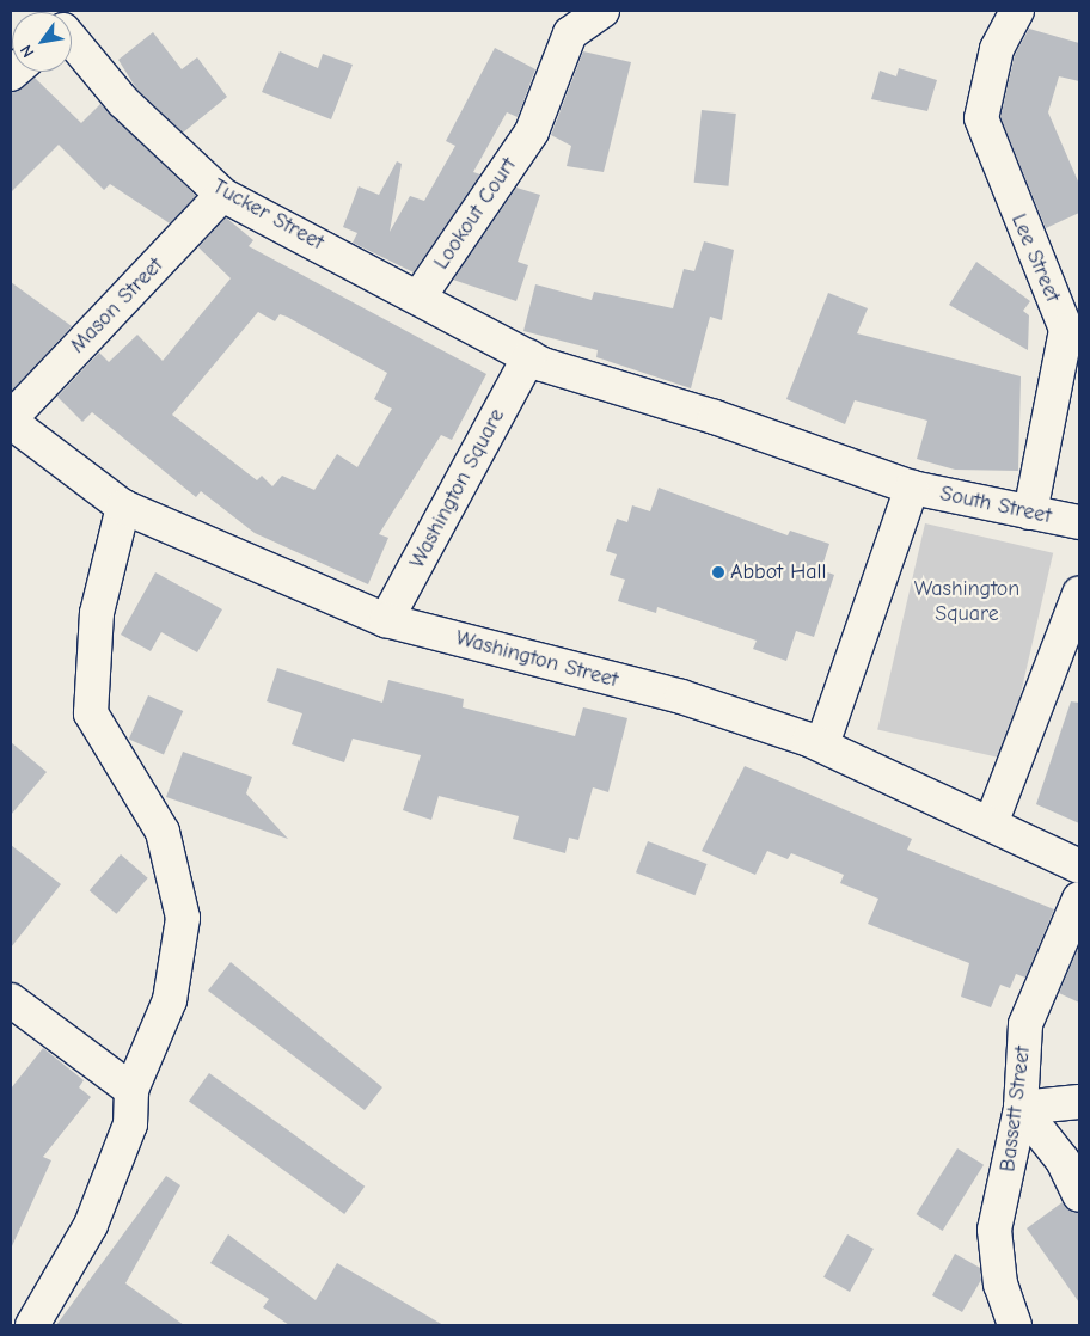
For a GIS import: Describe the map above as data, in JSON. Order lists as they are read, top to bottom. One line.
{"streets":{"street":["Lookout Court","Tucker Street","Lee Street","Mason Street","Washington Square","South Street","Washington Street","Bassett Street"]},"crossings":[["Lookout Court","Tucker Street"],["Tucker Street","Mason Street"],["Lee Street","South Street"],["Mason Street","Washington Street"],["Washington Square","Washington Street"]],"parks":["Washington Square"],"places":["Abbot Hall"],"north":"bottom left"}
